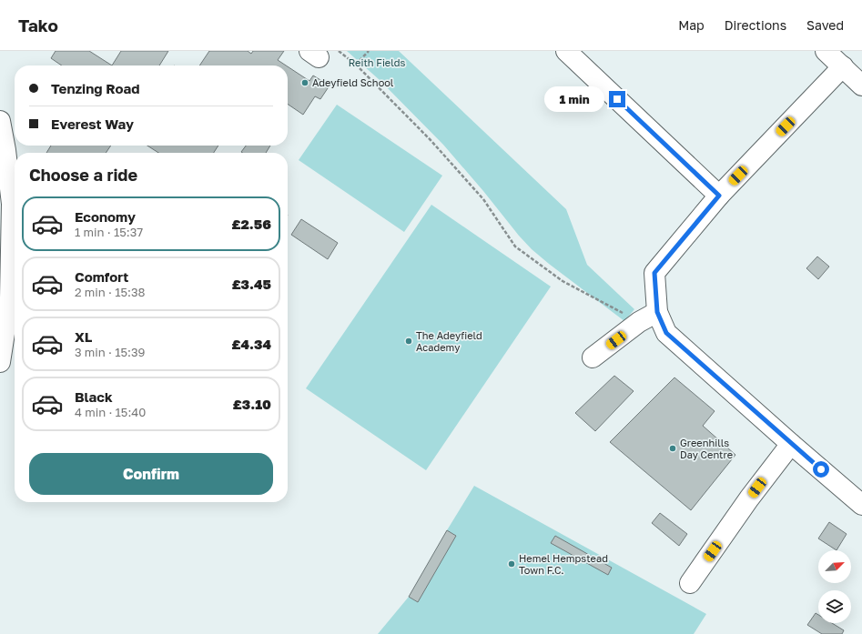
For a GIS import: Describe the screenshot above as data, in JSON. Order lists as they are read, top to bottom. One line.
{"parks":["Reith Fields"],"places":["Adeyfield School","The Adeyfield Academy","Greenhills Day Centre","Hemel Hempstead Town F.C."],"north":"top right","page":{"header":"Tako","nav":["Map","Directions","Saved"],"banner":["Tenzing Road","Everest Way"],"bubble":"1 min","heading":"Choose a ride","list":[{"name":"Economy","note":"1 min · 15:37","value":"£2.56"},{"name":"Comfort","note":"2 min · 15:38","value":"£3.45"},{"name":"XL","note":"3 min · 15:39","value":"£4.34"},{"name":"Black","note":"4 min · 15:40","value":"£3.10"}],"buttons":"Confirm"}}
